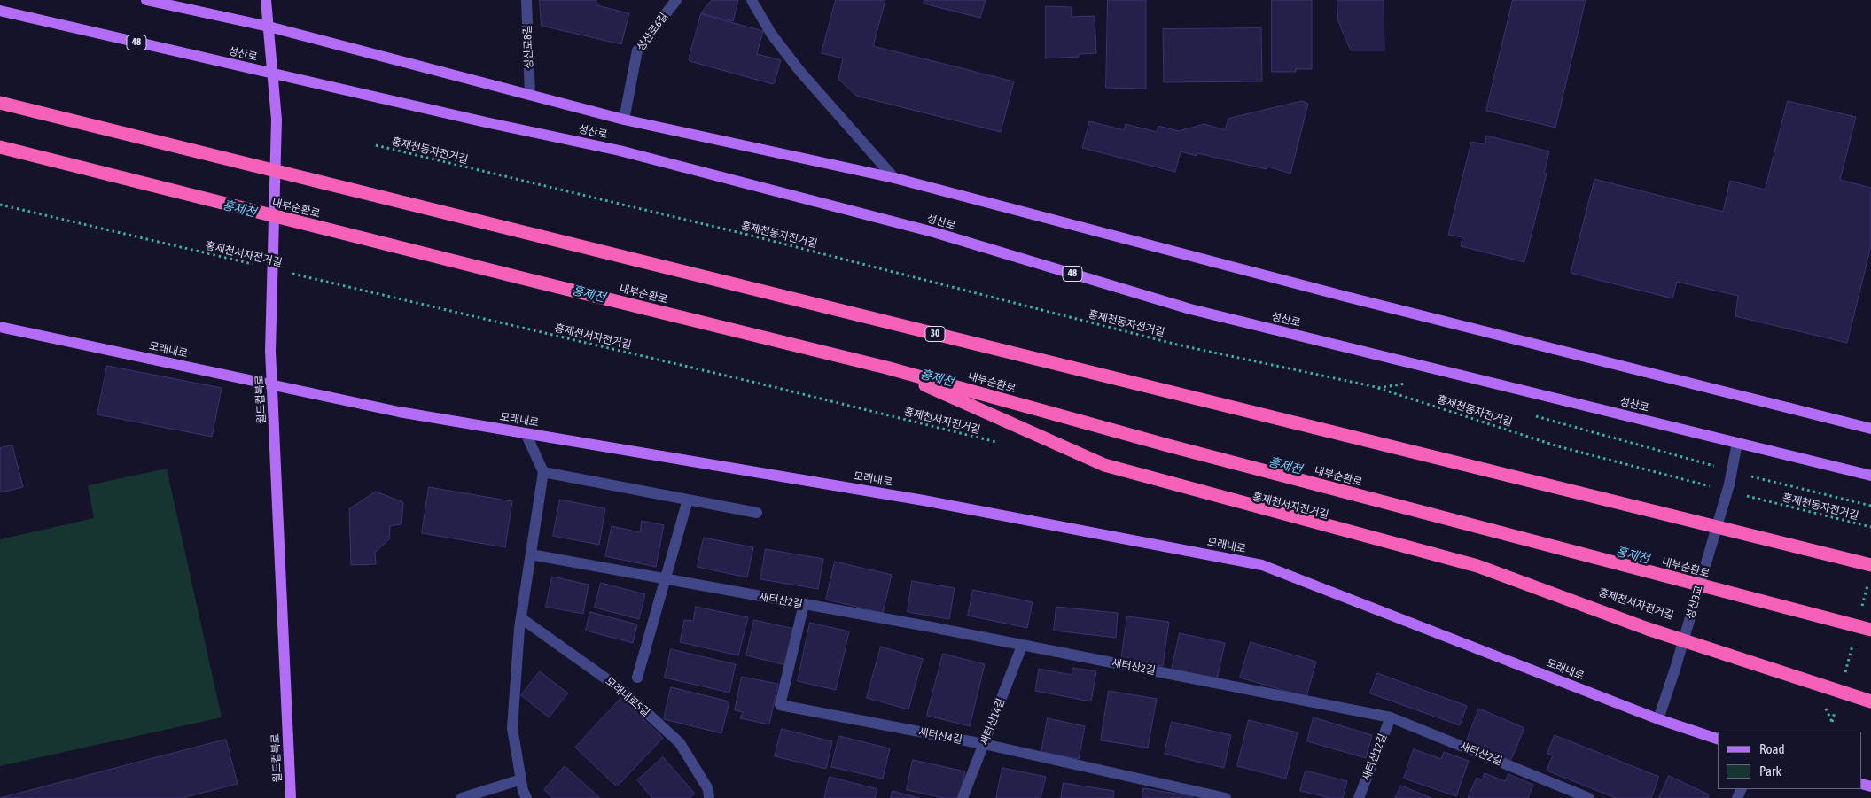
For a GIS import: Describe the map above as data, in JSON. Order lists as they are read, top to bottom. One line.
{"streets":{"highway":["내부순환로","30"],"main road":["48","성산로","모래내로","월드컵북로"],"street":["성산로6길","성산로8길","새터산2길","성산3교","모래내로5길","새터산14길","새터산4길","새터산12길"],"path":["홍제천동자전거길","홍제천서자전거길"]},"crossings":[["성산로","월드컵북로"],["성산로","성산3교"],["모래내로","월드컵북로"],["모래내로","성산3교"],["새터산2길","새터산14길"],["새터산2길","새터산4길"],["새터산2길","새터산12길"],["새터산14길","새터산4길"]],"water":["홍제천"],"legend":["Road","Park"]}
